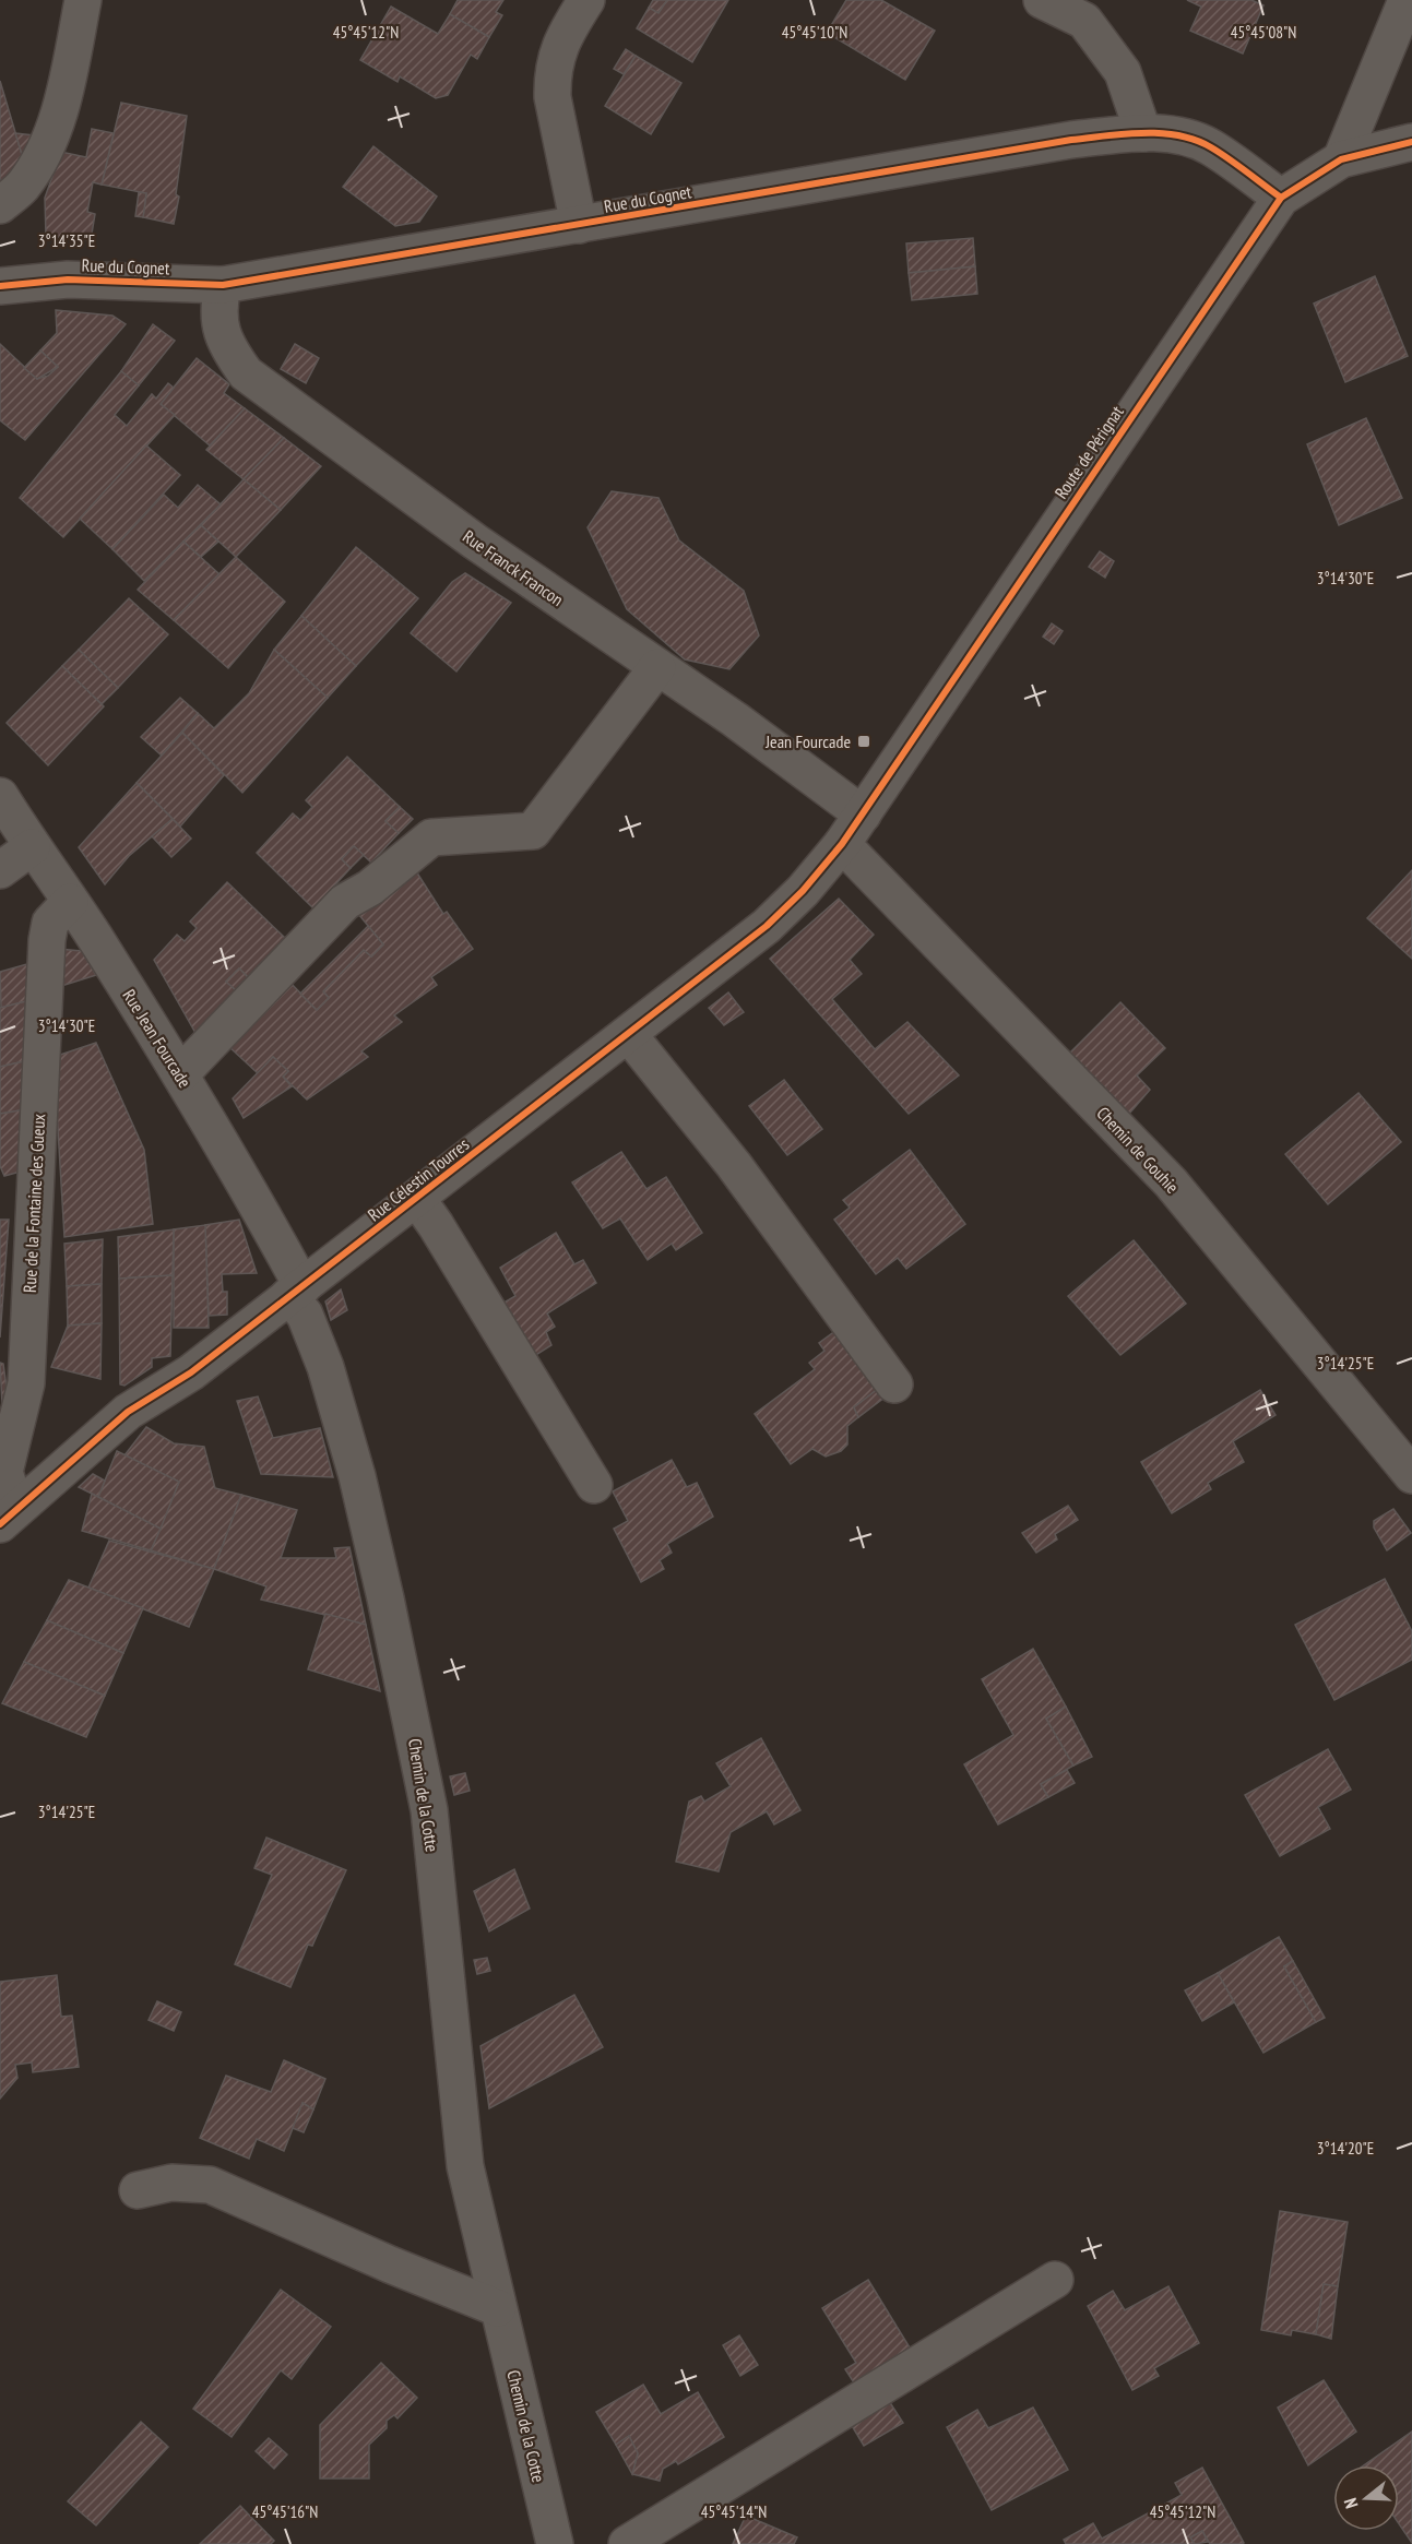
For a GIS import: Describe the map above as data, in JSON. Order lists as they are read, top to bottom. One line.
{"streets":{"street":["Rue du Cognet","Route de Pérignat","Rue Franck Francon","Rue Jean Fourcade","Chemin de Gouhie","Rue Célestin Tourres","Rue de la Fontaine des Gueux","Chemin de la Cotte"]},"crossings":[["Rue du Cognet","Route de Pérignat"],["Rue du Cognet","Rue Franck Francon"],["Route de Pérignat","Rue Franck Francon"],["Route de Pérignat","Chemin de Gouhie"],["Route de Pérignat","Rue Célestin Tourres"],["Rue Jean Fourcade","Rue Célestin Tourres"],["Rue Jean Fourcade","Rue de la Fontaine des Gueux"],["Rue Jean Fourcade","Chemin de la Cotte"],["Chemin de Gouhie","Rue Célestin Tourres"],["Rue Célestin Tourres","Rue de la Fontaine des Gueux"],["Rue Célestin Tourres","Chemin de la Cotte"]],"places":{"transit":["Jean Fourcade"]},"north":"left","coordinates":["45°45'12\"N","45°45'10\"N","45°45'08\"N","3°14'35\"E","3°14'30\"E","3°14'25\"E","3°14'20\"E","45°45'16\"N","45°45'14\"N"]}
